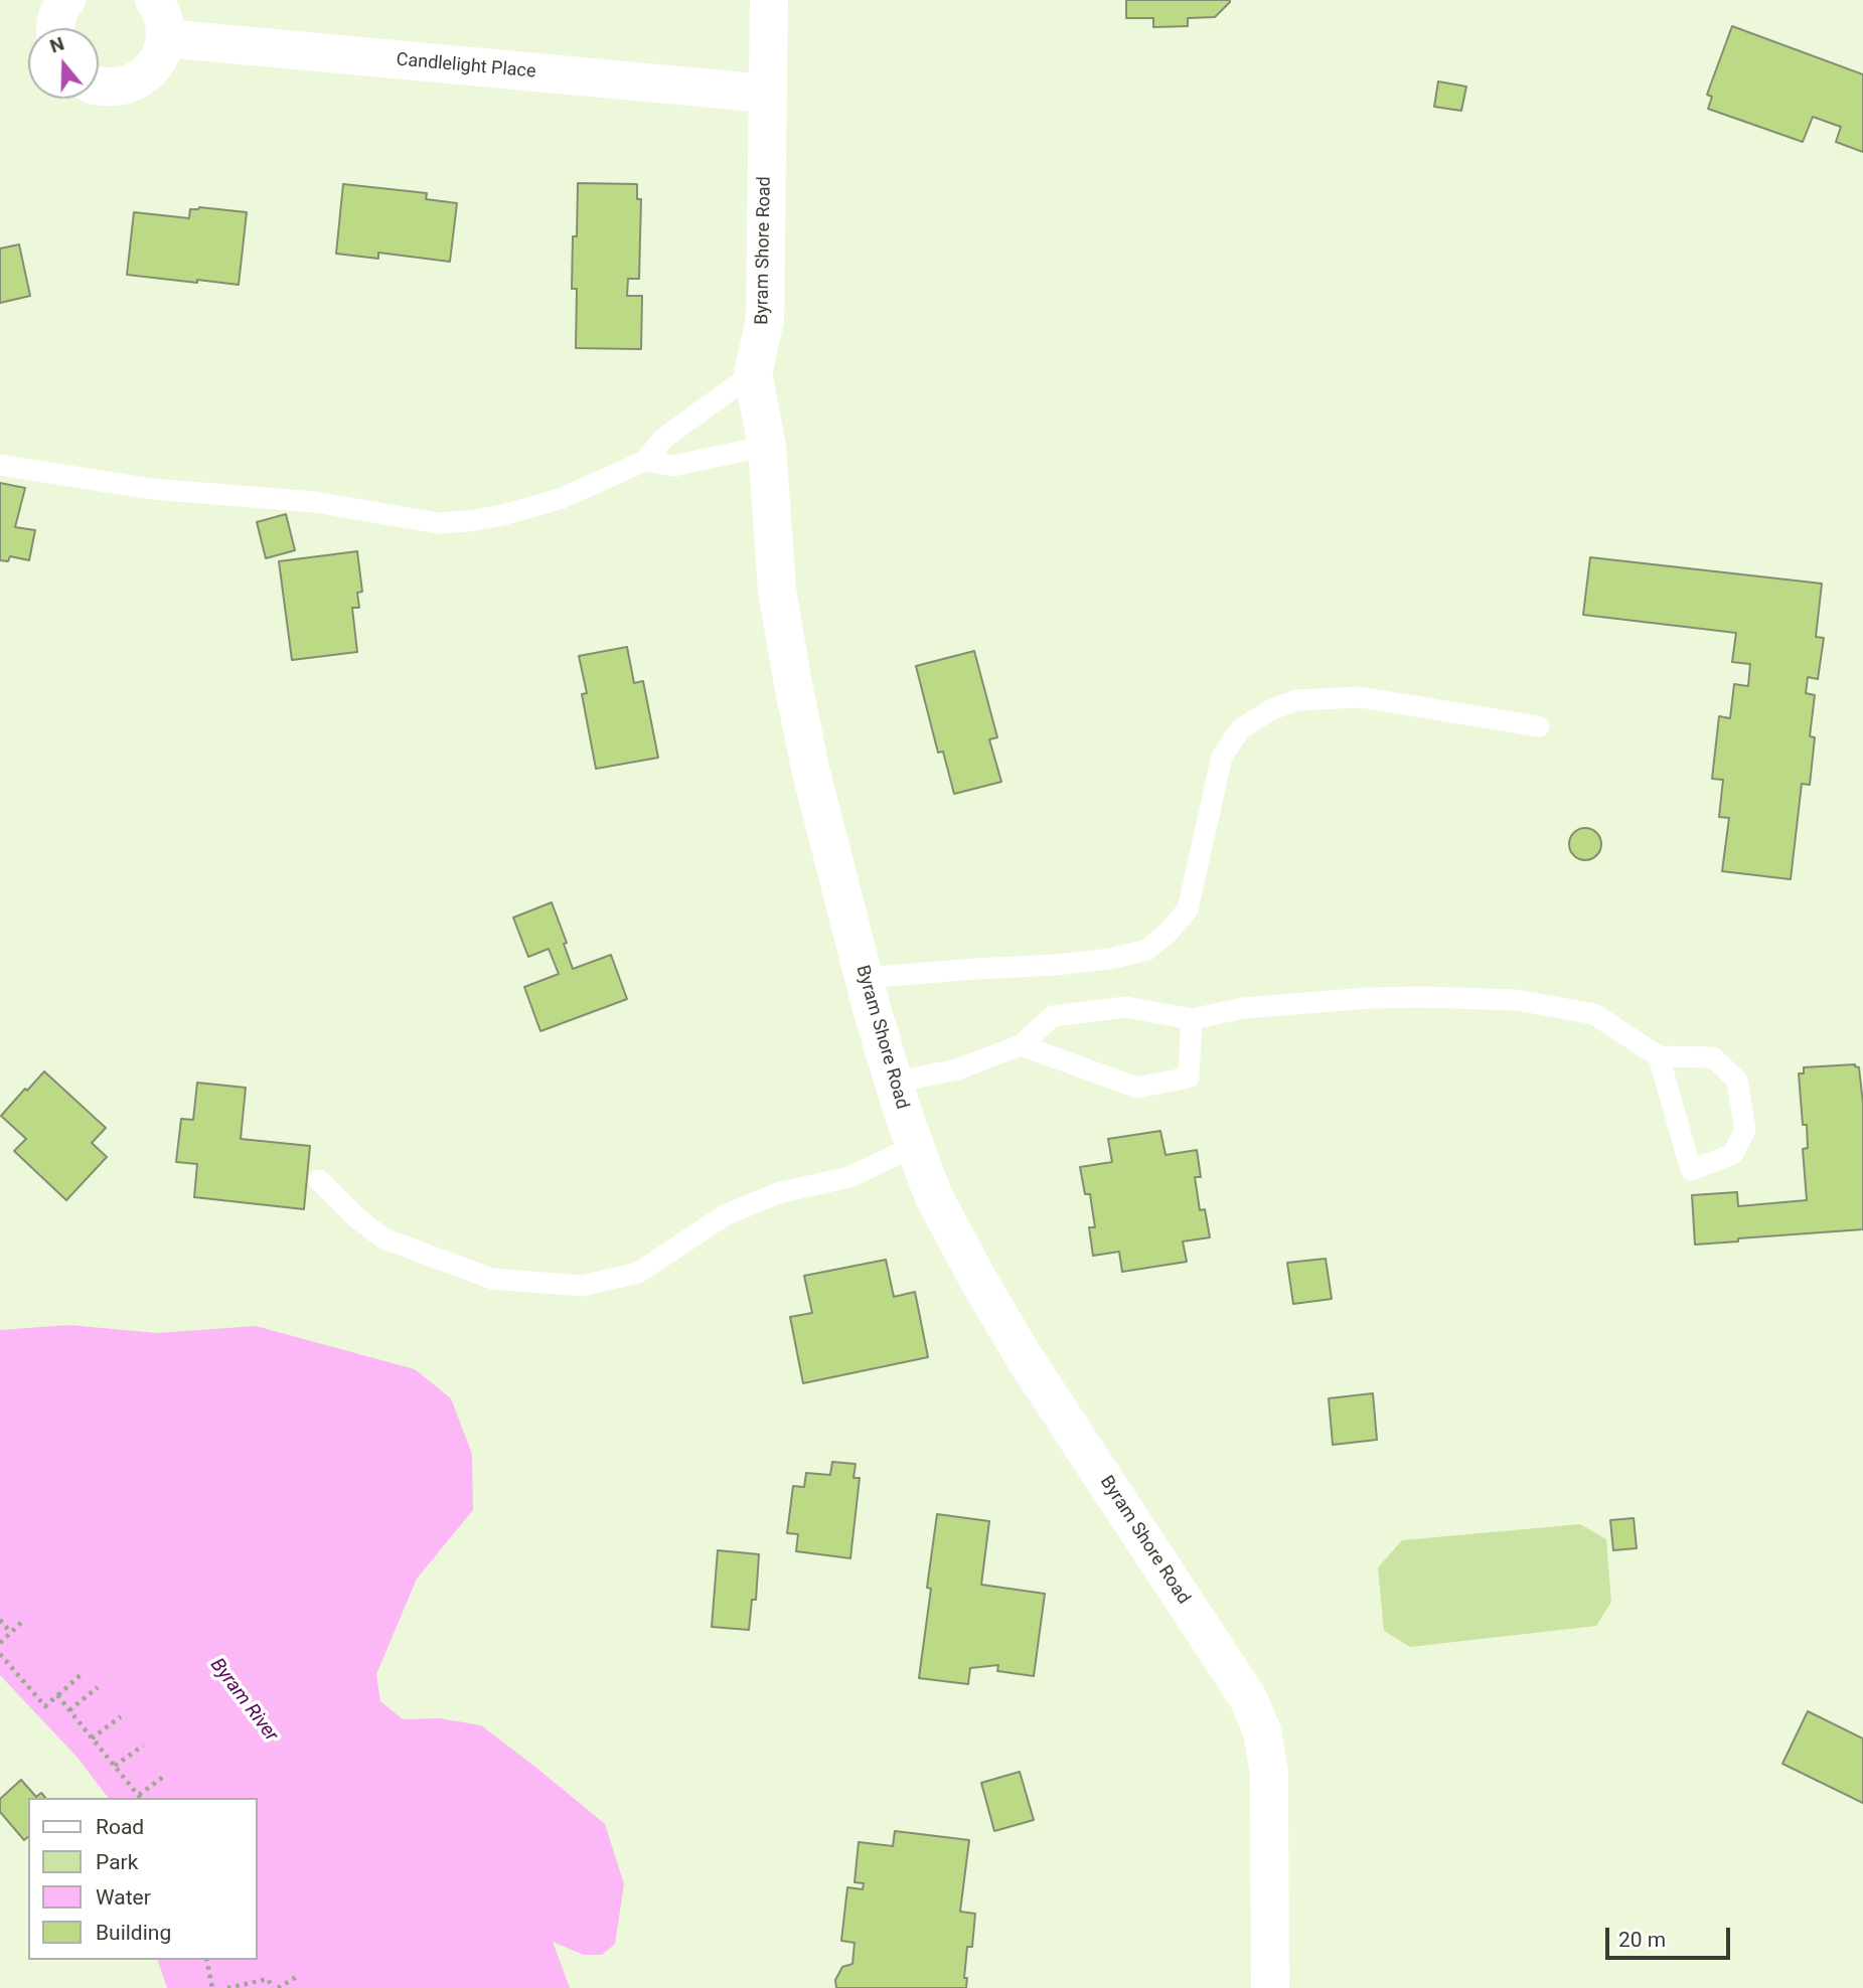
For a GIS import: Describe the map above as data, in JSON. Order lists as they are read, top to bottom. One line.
{"streets":{"street":["Candlelight Place","Byram Shore Road"]},"crossings":[["Candlelight Place","Byram Shore Road"]],"water":["Byram River"],"legend":["Road","Park","Water","Building"],"scale_bar":"20 m","north":"top"}
